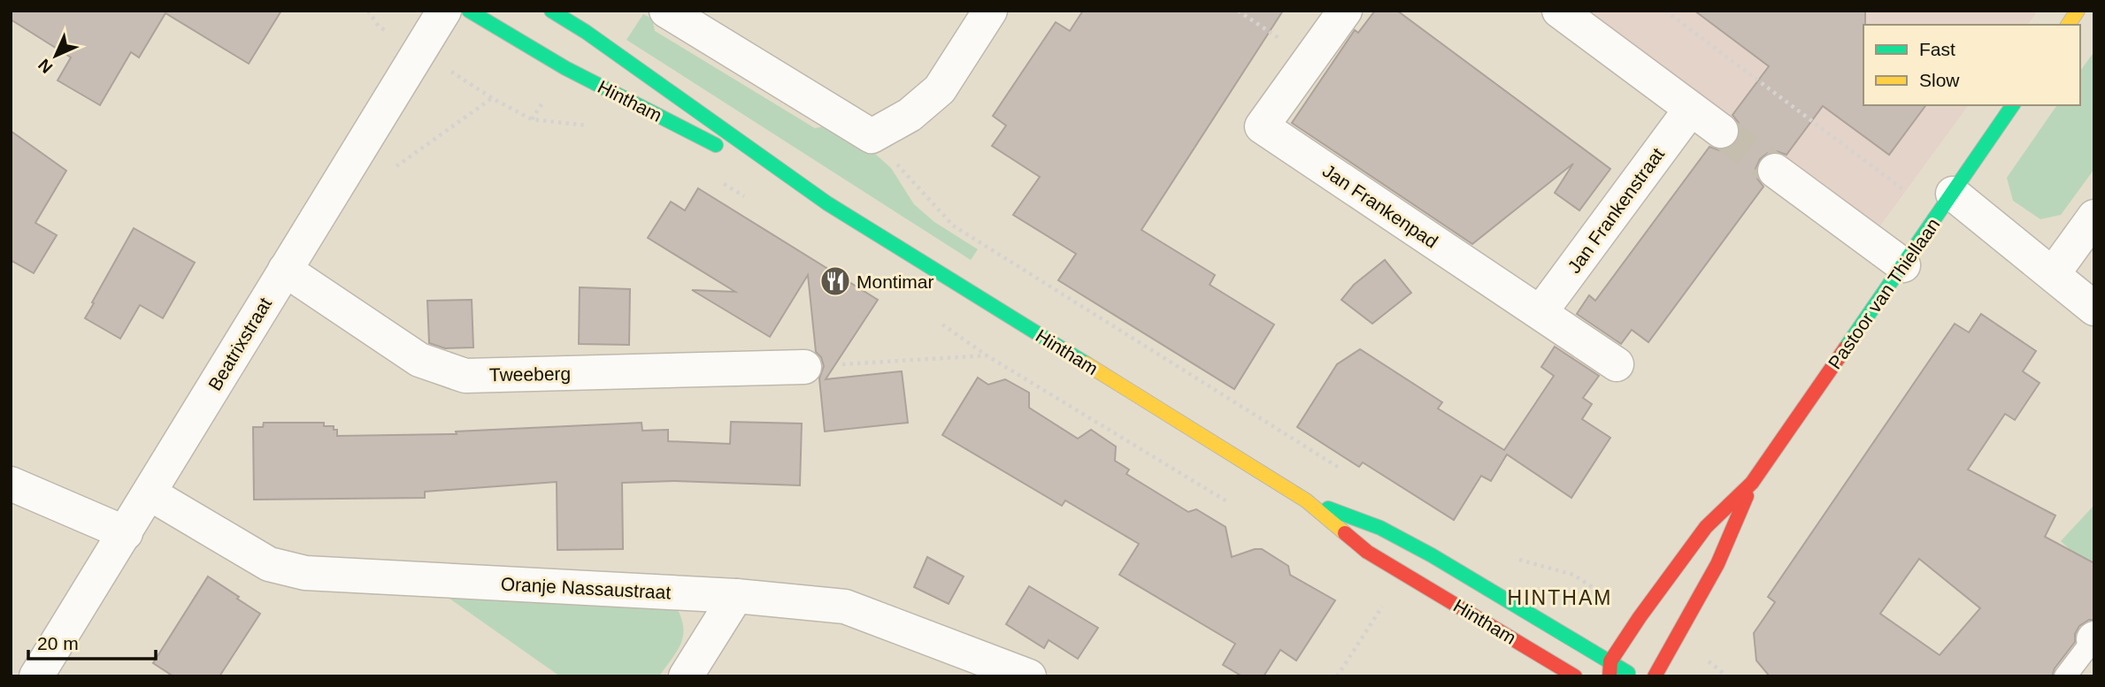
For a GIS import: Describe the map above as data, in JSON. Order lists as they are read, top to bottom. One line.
{"streets":{"street":["Hintham","Jan Frankenpad","Jan Frankenstraat","Pastoor van Thiellaan","Beatrixstraat","Tweeberg","Oranje Nassaustraat"]},"crossings":[["Hintham","Pastoor van Thiellaan"],["Jan Frankenpad","Jan Frankenstraat"],["Beatrixstraat","Tweeberg"],["Beatrixstraat","Oranje Nassaustraat"]],"districts":["HINTHAM"],"places":{"restaurant":["Montimar"]},"legend":["Fast","Slow"],"scale_bar":"20 m","north":"bottom left"}
